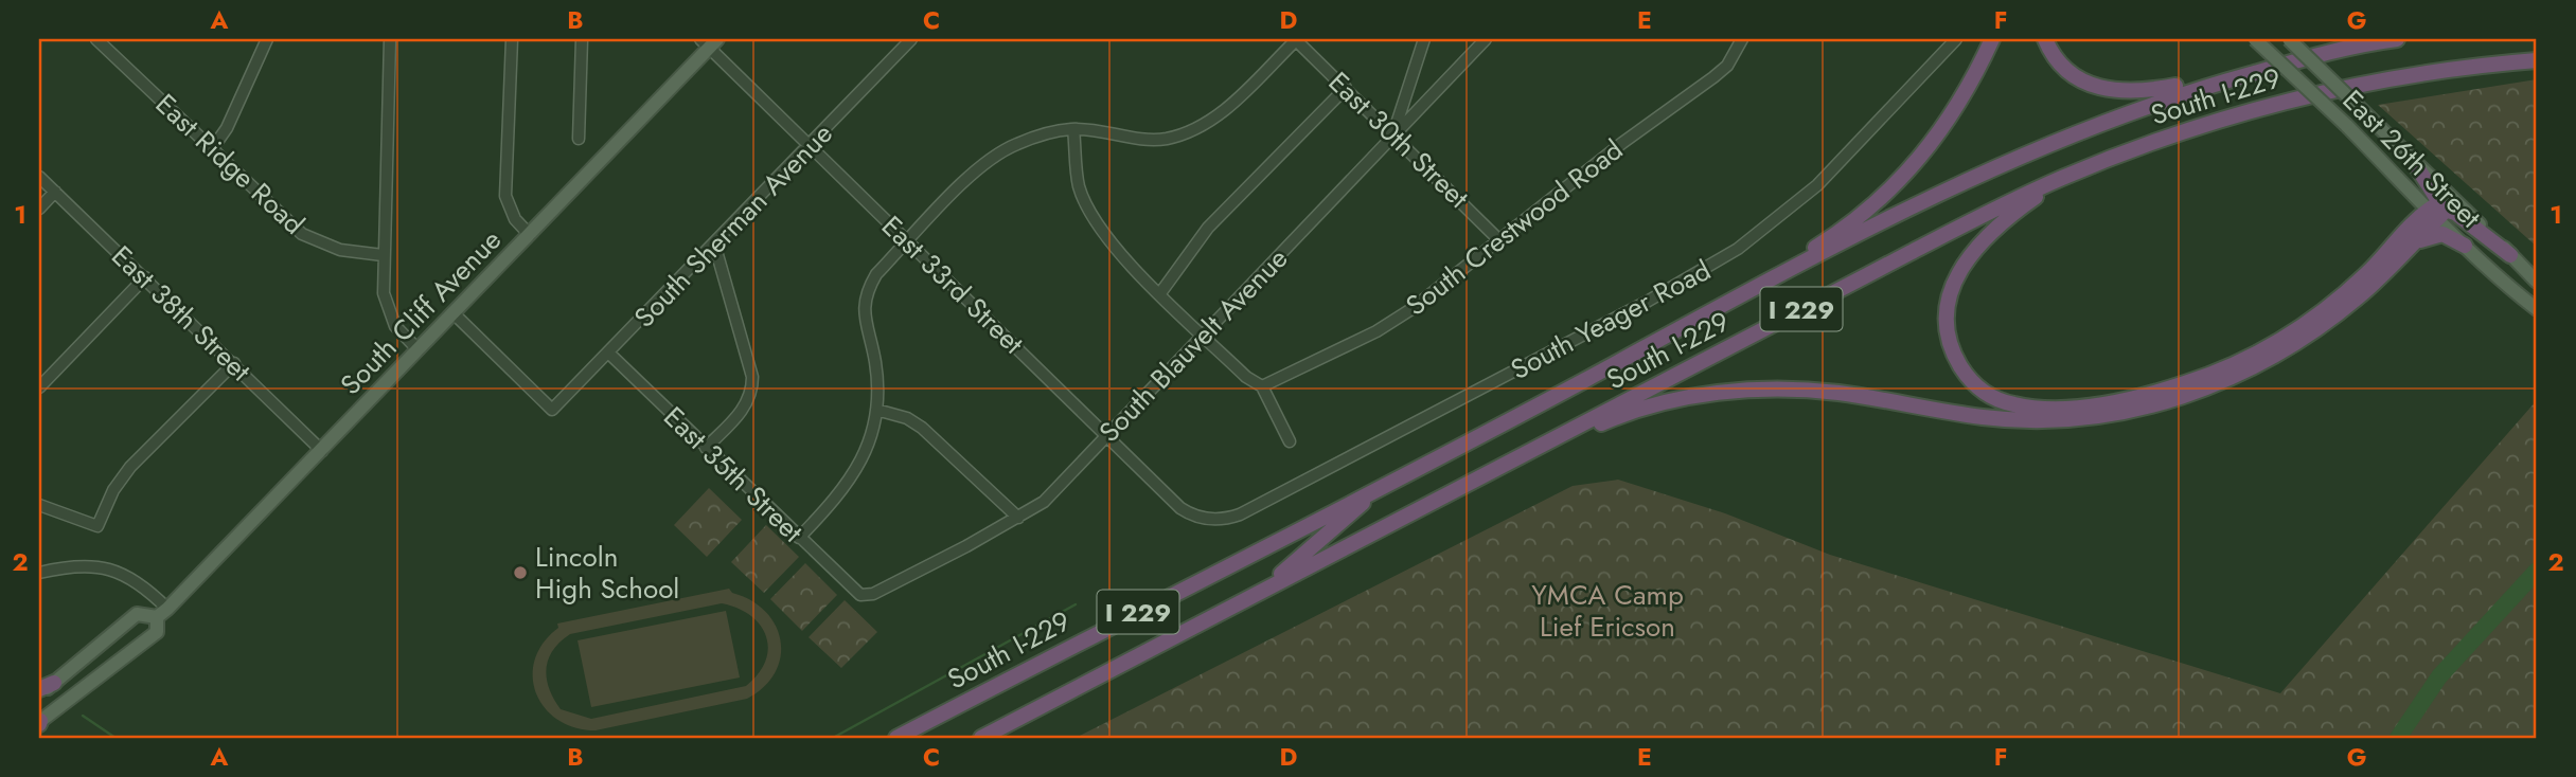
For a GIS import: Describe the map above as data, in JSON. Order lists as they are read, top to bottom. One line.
{"streets":{"highway":["South I-229","I 229"],"main road":["East 26th Street","South Cliff Avenue"],"street":["East 30th Street","East Ridge Road","South Sherman Avenue","South Crestwood Road","East 33rd Street","East 38th Street","South Yeager Road","South Blauvelt Avenue","East 35th Street"]},"crossings":[["East 30th Street","South Crestwood Road"],["East 30th Street","South Blauvelt Avenue"],["South Sherman Avenue","East 33rd Street"],["South Sherman Avenue","South Cliff Avenue"],["South Sherman Avenue","East 35th Street"],["East 33rd Street","South Cliff Avenue"],["East 33rd Street","South Yeager Road"],["East 33rd Street","South Blauvelt Avenue"],["South Cliff Avenue","East 38th Street"],["South Blauvelt Avenue","East 35th Street"]],"parks":["YMCA Camp Lief Ericson"],"places":["Lincoln High School"],"grid":{"columns":["A","B","C","D","E","F","G"],"rows":["1","2"]}}
